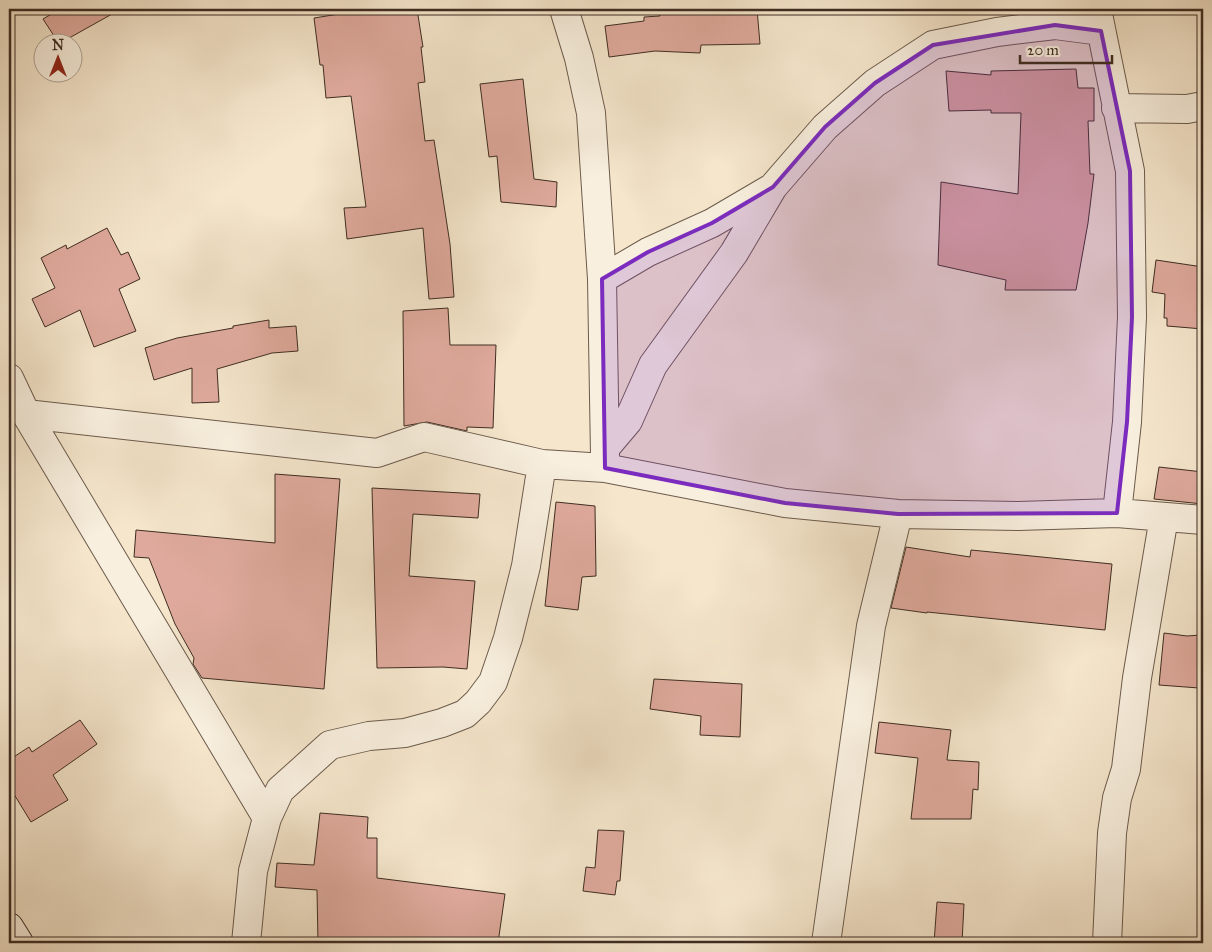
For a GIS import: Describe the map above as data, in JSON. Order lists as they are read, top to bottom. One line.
{"scale_bar":"20 m","north":"top"}
